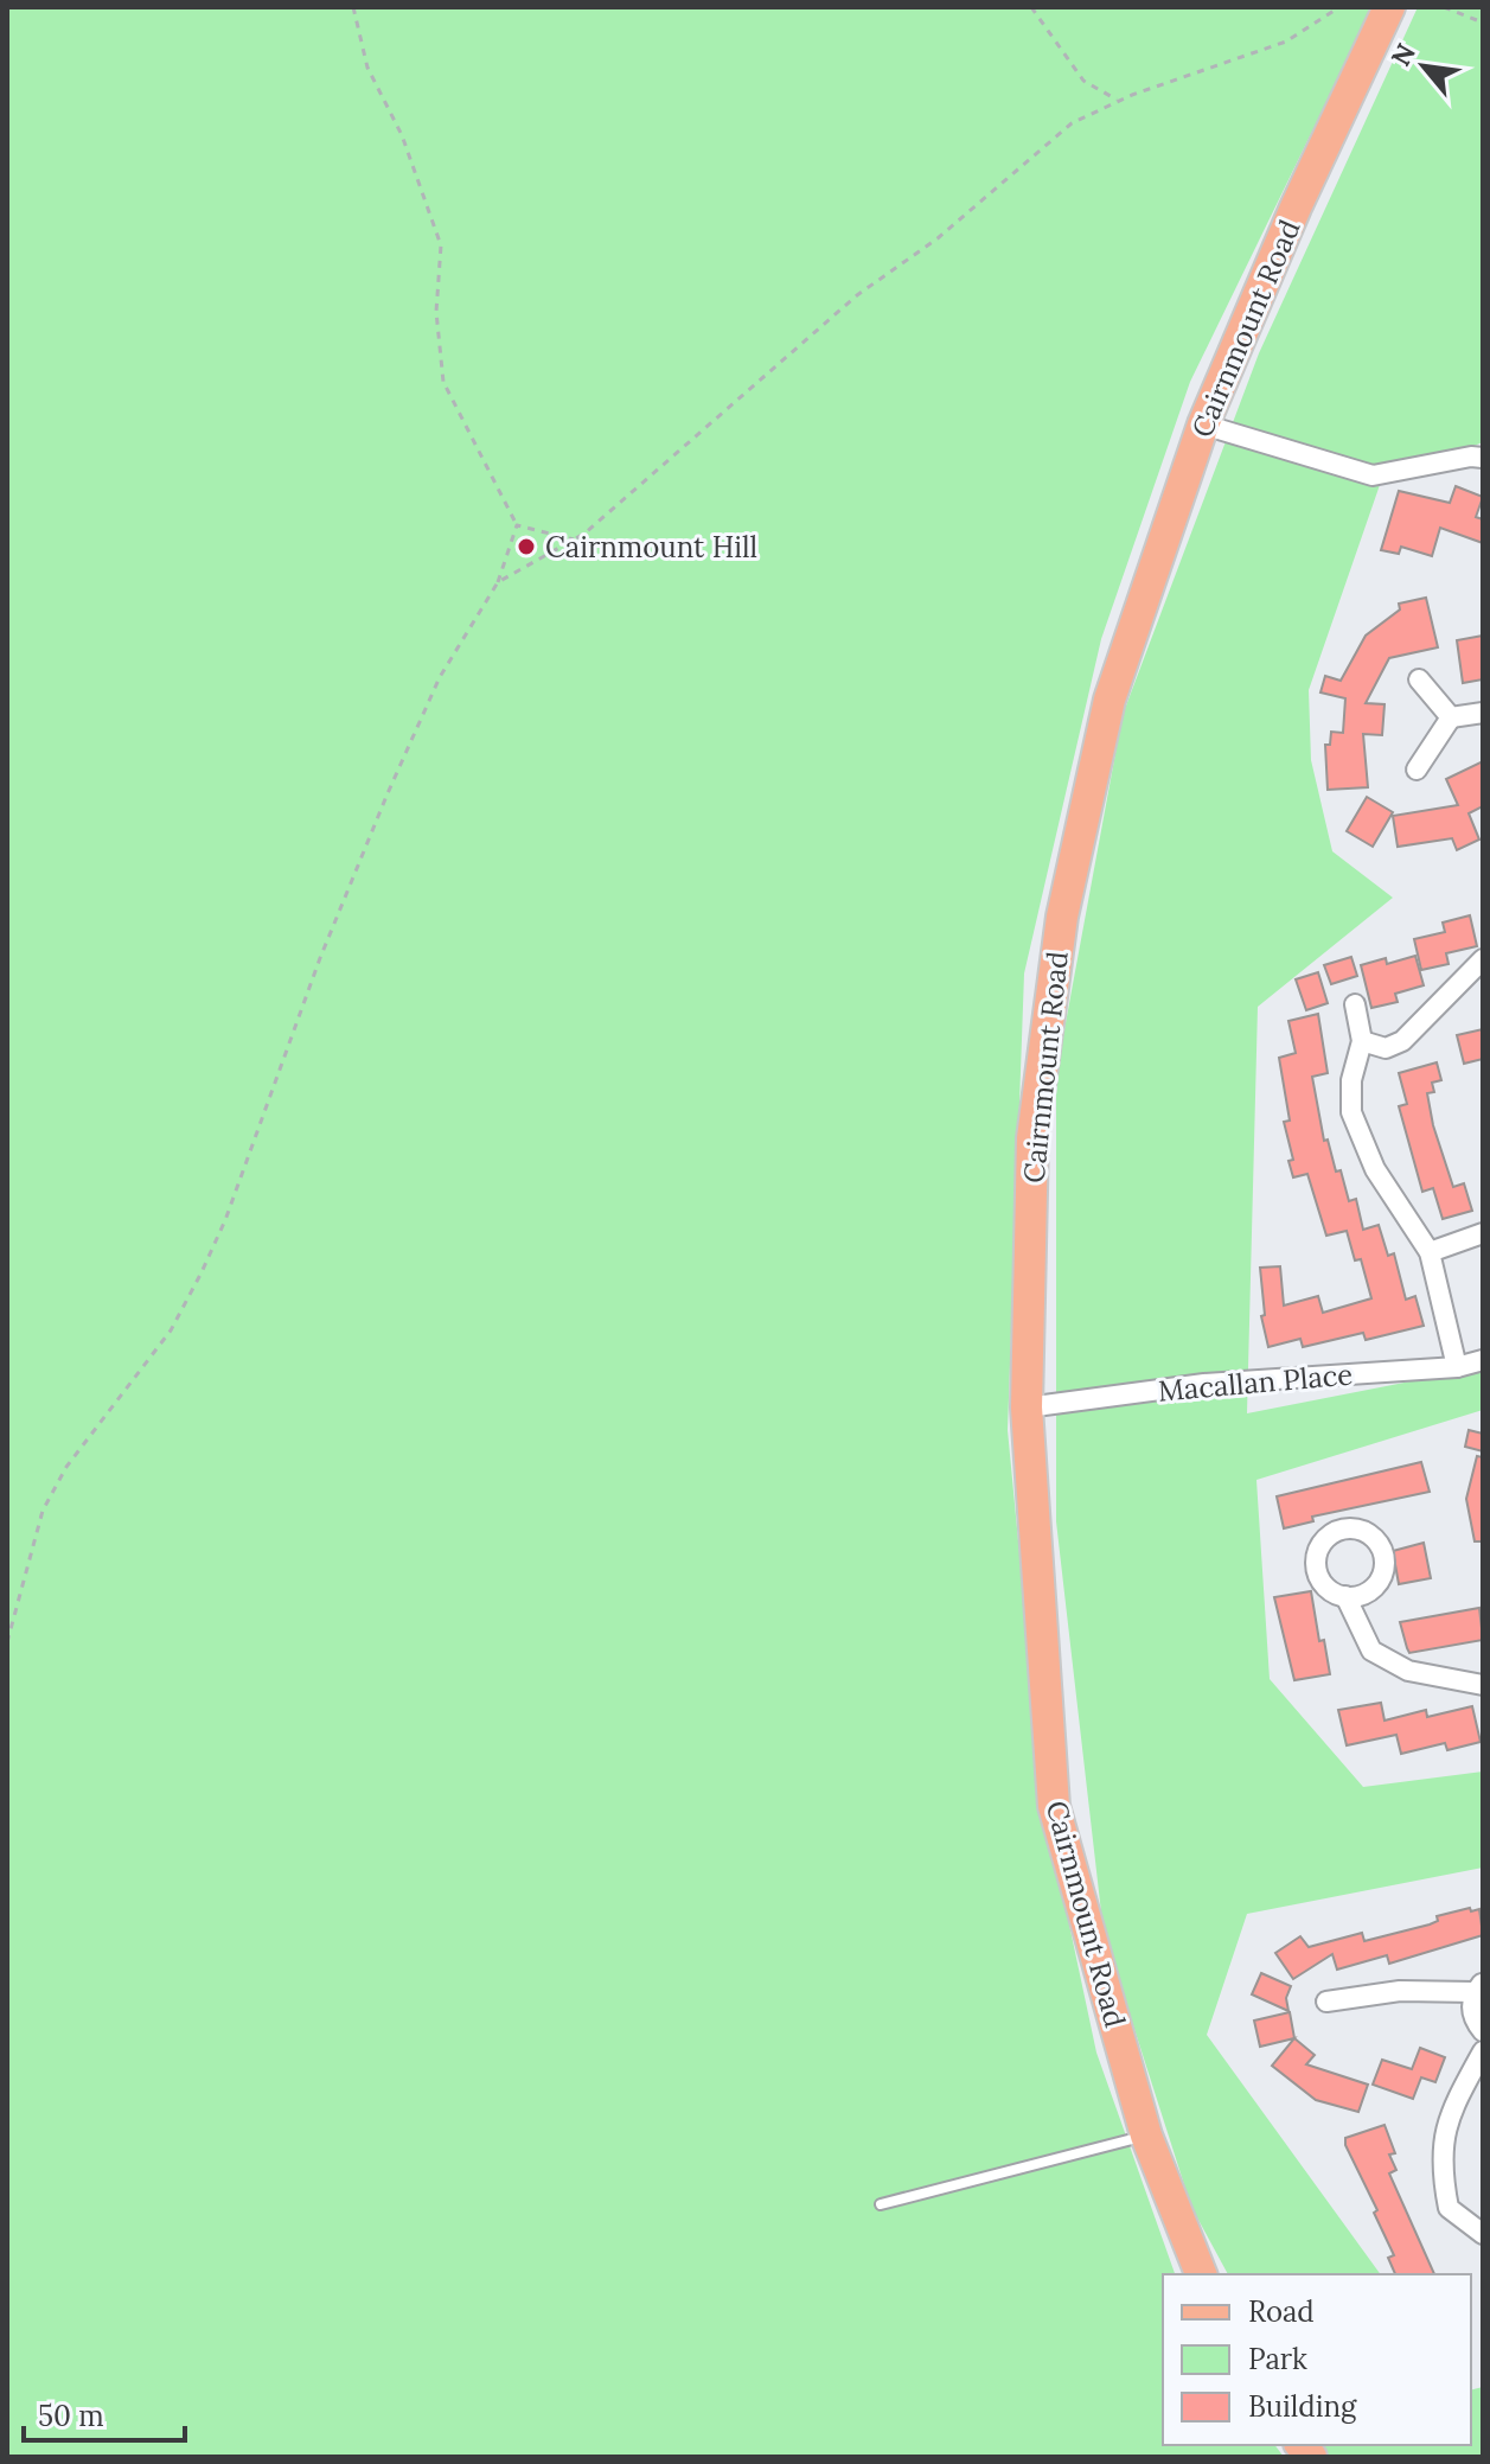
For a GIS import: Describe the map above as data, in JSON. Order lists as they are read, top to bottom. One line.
{"streets":{"main road":["Cairnmount Road"],"street":["Macallan Place"]},"crossings":[["Cairnmount Road","Macallan Place"]],"places":["Cairnmount Hill"],"legend":["Road","Park","Building"],"scale_bar":"50 m","north":"top left"}
